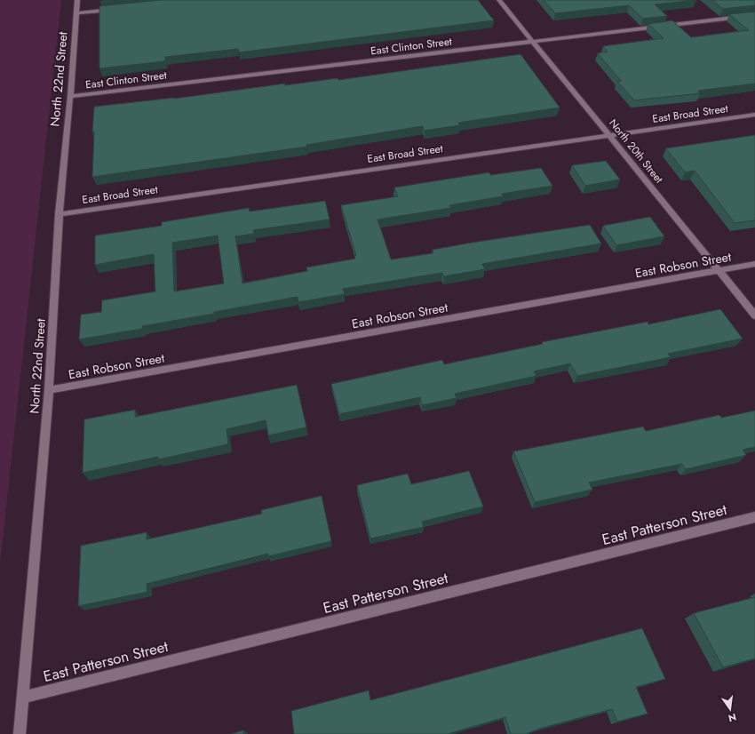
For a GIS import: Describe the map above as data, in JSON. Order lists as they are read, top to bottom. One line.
{"streets":{"street":["East Clinton Street","North 22nd Street","East Broad Street","North 20th Street","East Robson Street","East Patterson Street"]},"crossings":[["East Clinton Street","North 22nd Street"],["East Clinton Street","North 20th Street"],["North 22nd Street","East Broad Street"],["North 22nd Street","East Robson Street"],["North 22nd Street","East Patterson Street"],["East Broad Street","North 20th Street"],["North 20th Street","East Robson Street"]],"north":"bottom"}
